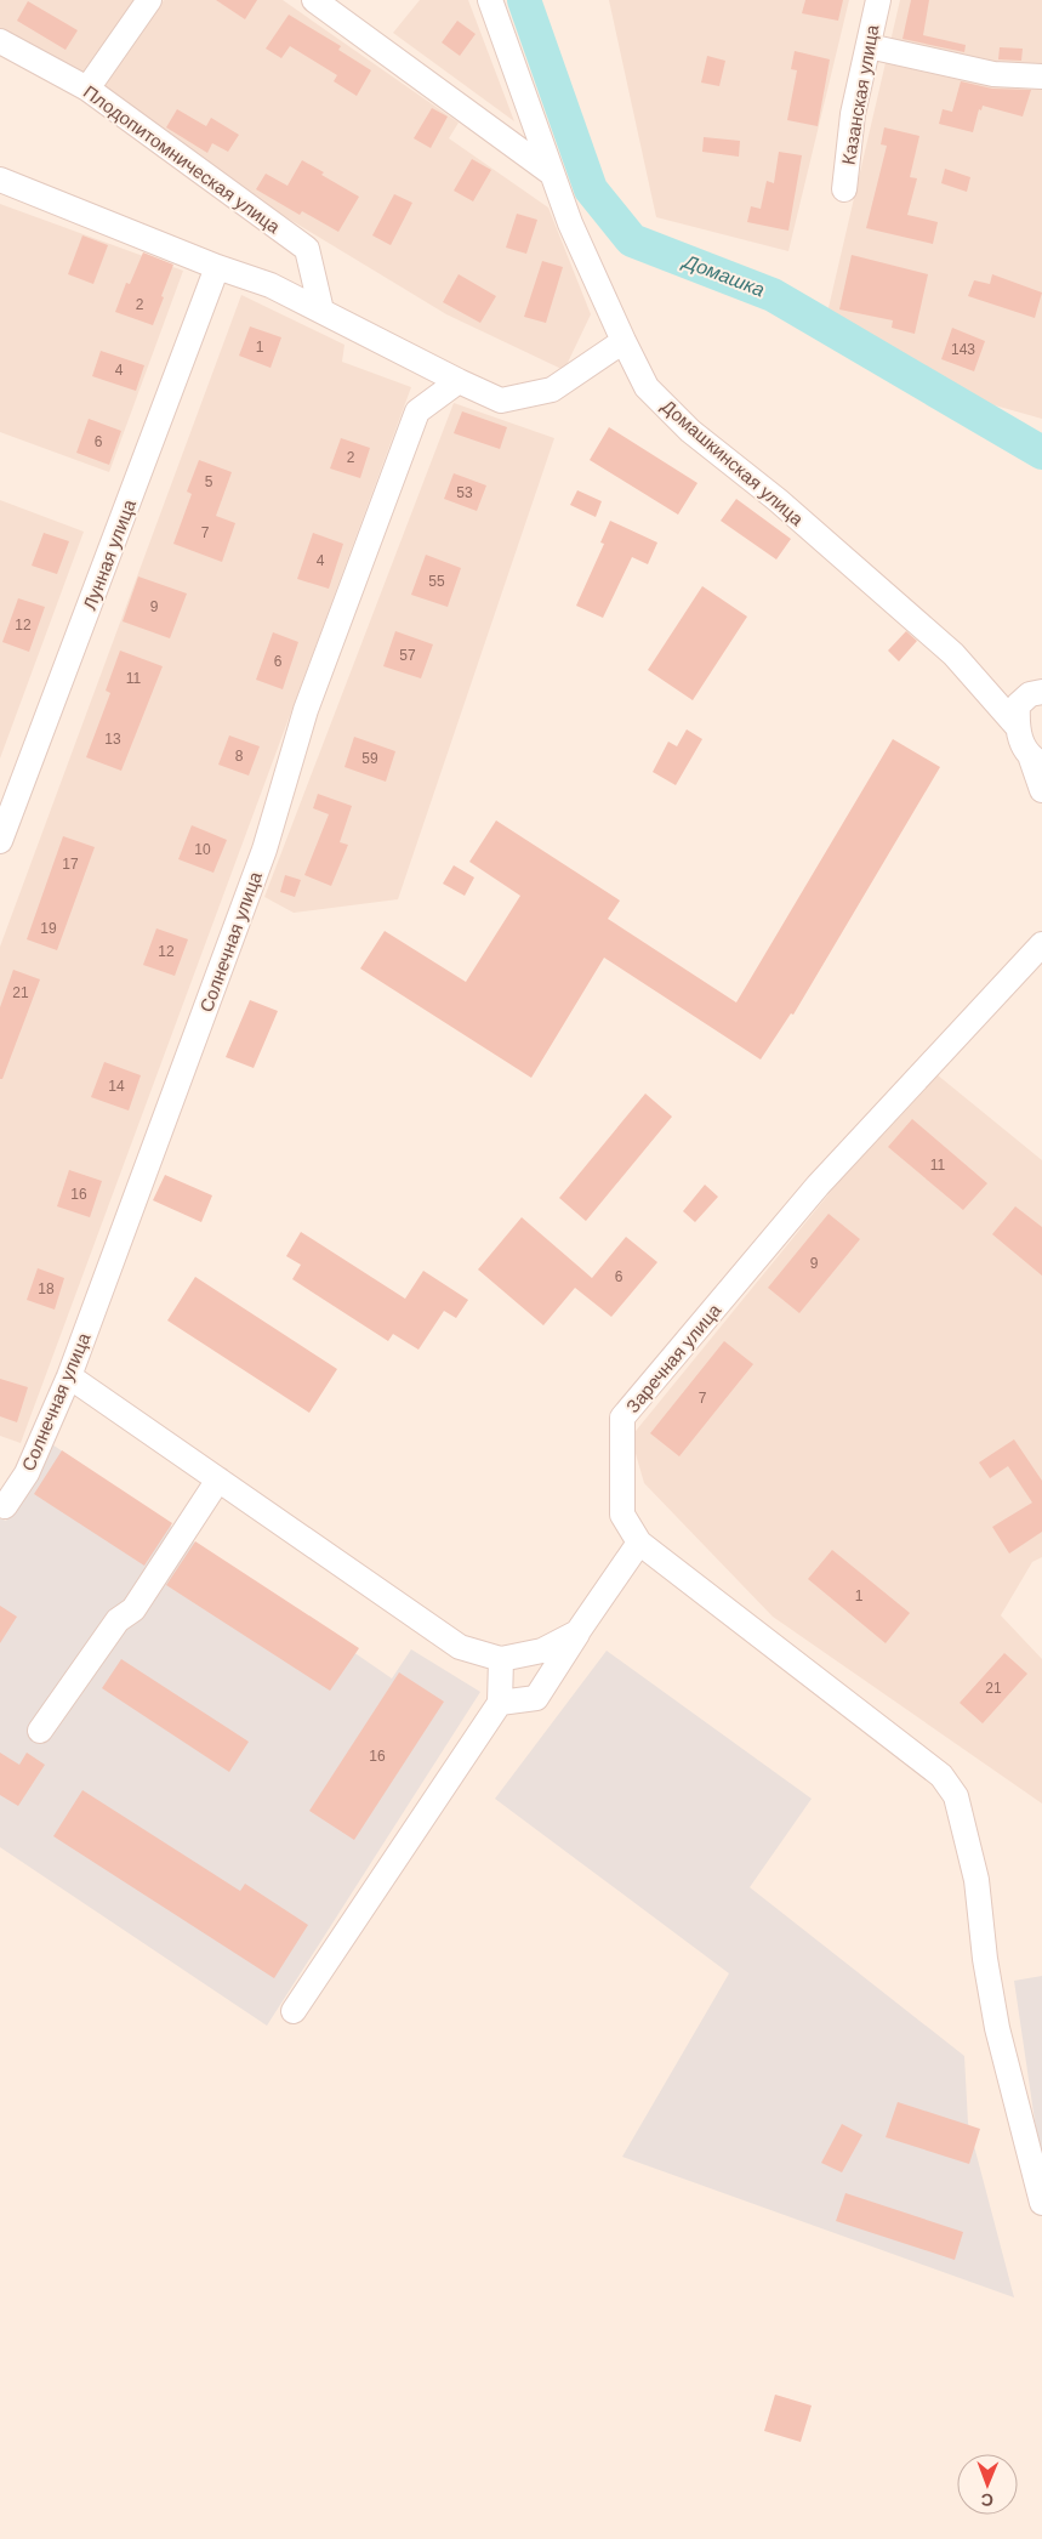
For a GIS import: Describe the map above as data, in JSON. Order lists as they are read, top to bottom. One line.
{"streets":{"street":["Казанская улица","Плодопитомническая улица","Домашкинская улица","Лунная улица","Солнечная улица","Заречная улица"]},"water":["Домашка"],"house_numbers":["2","1","143","4","6","2","5","53","7","4","55","9","12","57","6","11","13","8","59","10","17","19","12","21","14","11","16","9","6","18","7","1","21","16"],"north":"bottom"}
